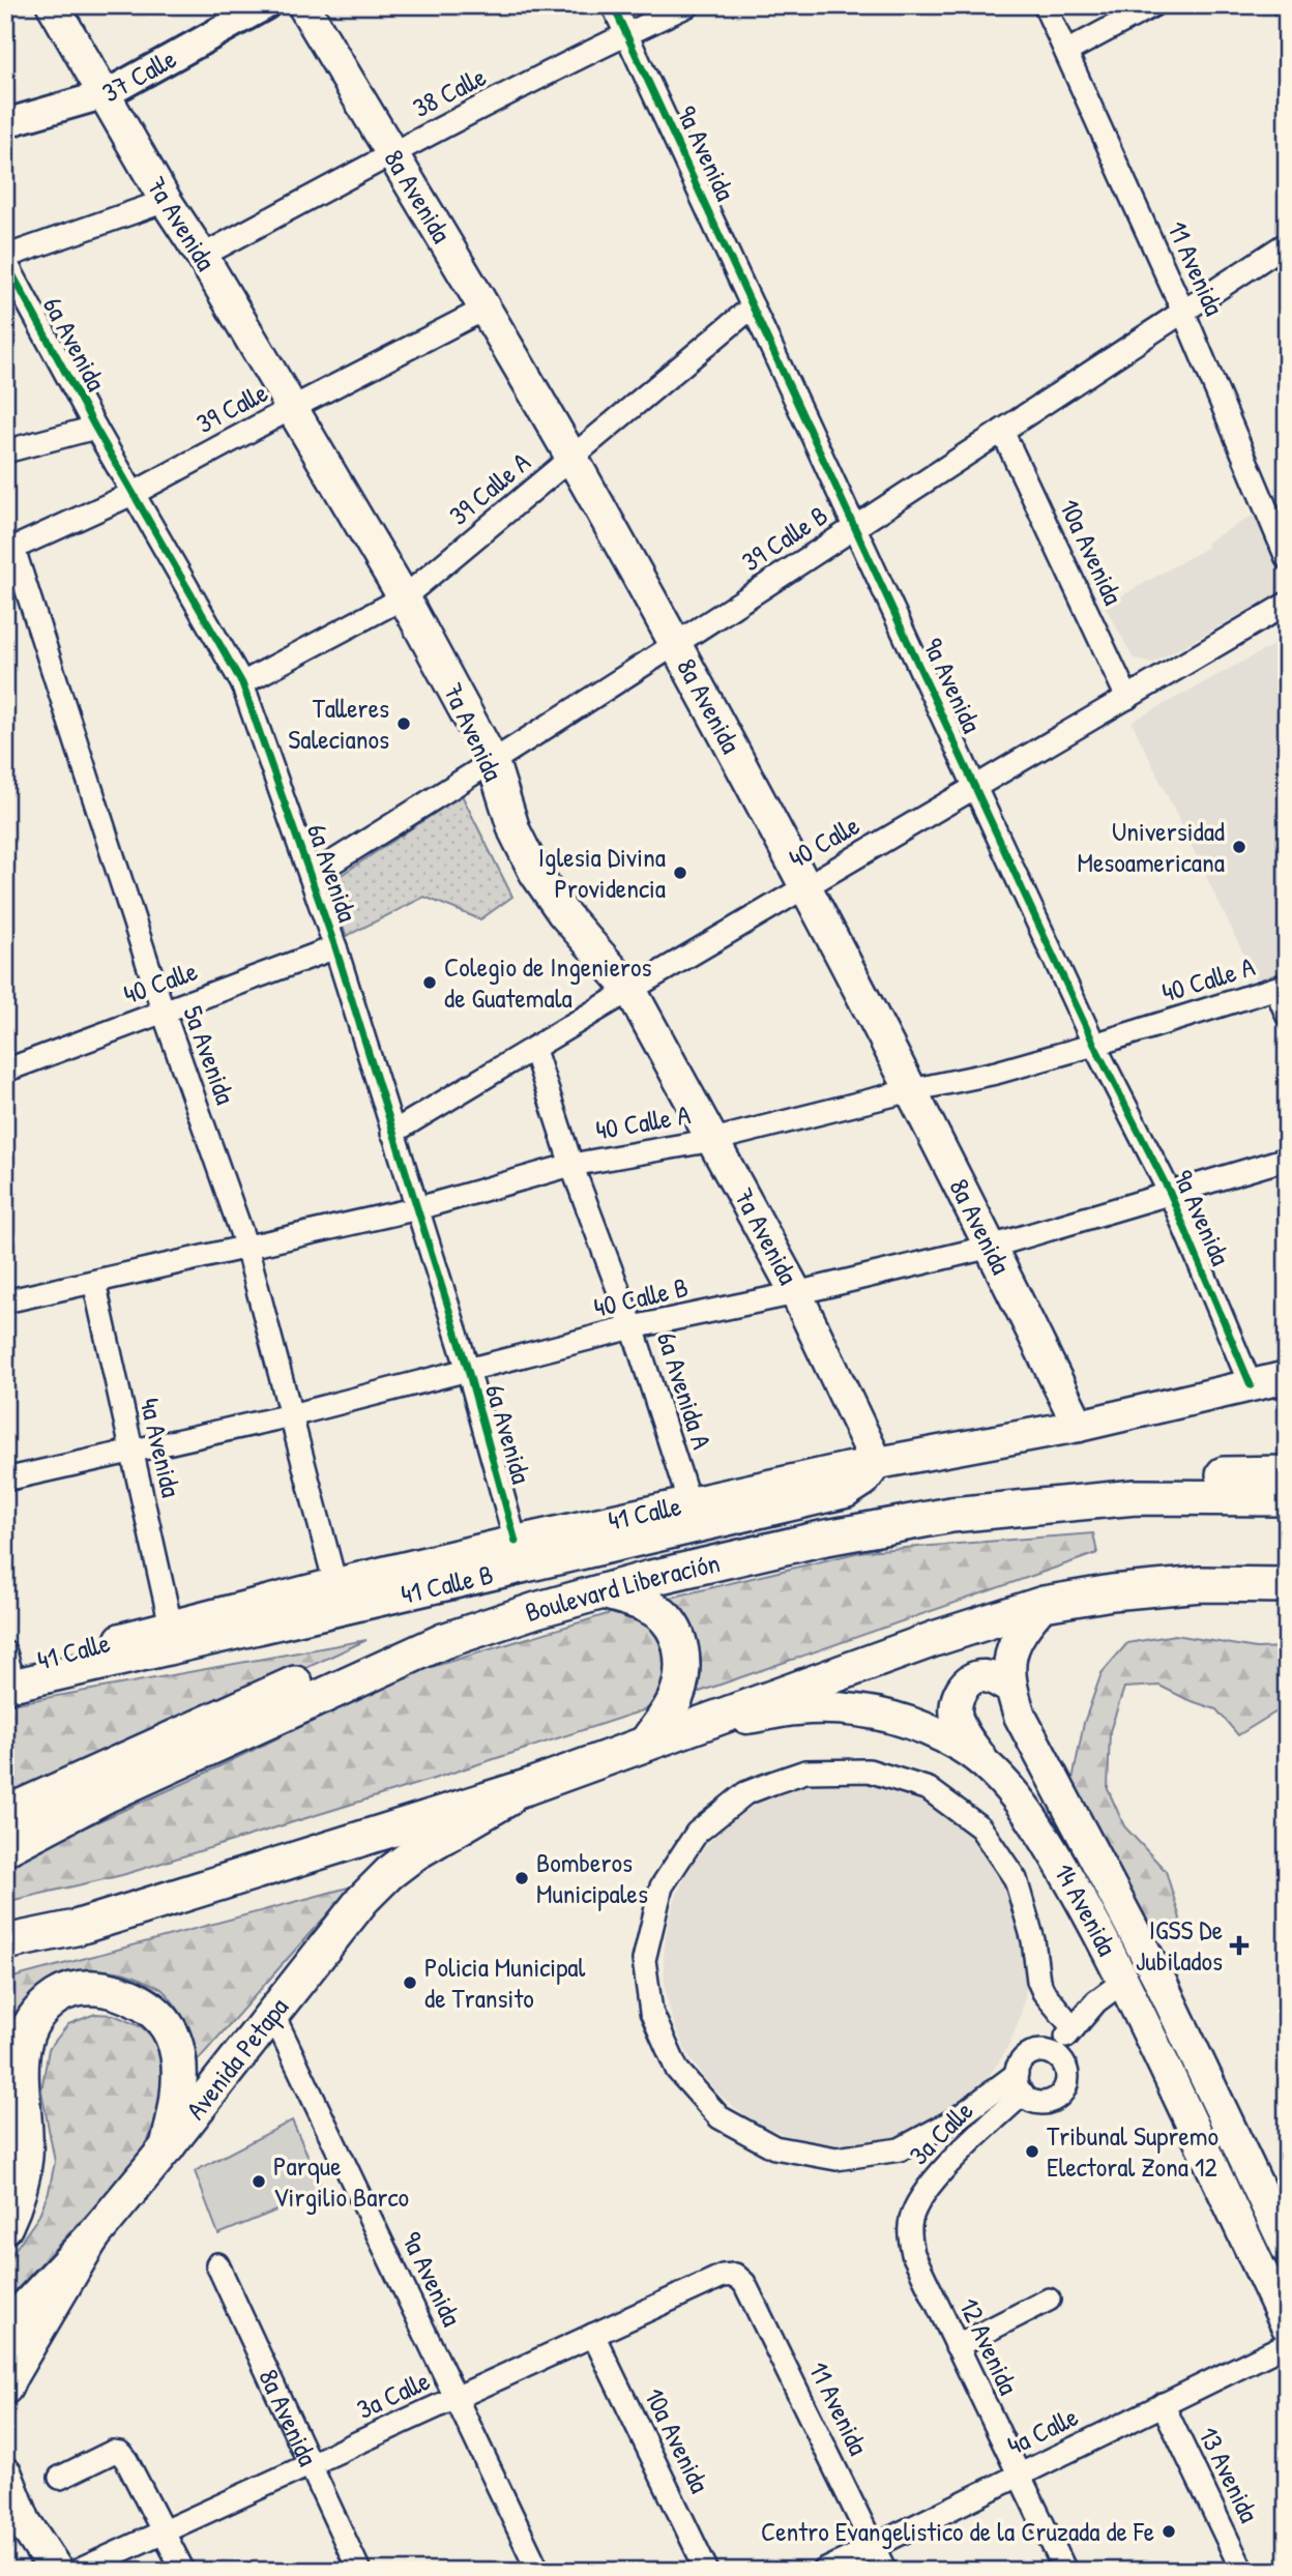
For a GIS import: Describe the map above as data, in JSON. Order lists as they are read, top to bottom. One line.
{"streets":{"highway":["Boulevard Liberación"],"main road":["8a Avenida","7a Avenida","41 Calle","41 Calle B","14 Avenida","Avenida Petapa"],"street":["37 Calle","38 Calle","9a Avenida","11 Avenida","6a Avenida","39 Calle","39 Calle A","39 Calle B","10a Avenida","40 Calle","40 Calle A","5a Avenida","40 Calle B","6a Avenida A","4a Avenida","3a Calle","12 Avenida","4a Calle","13 Avenida"]},"crossings":[["37 Calle","7a Avenida"],["38 Calle","9a Avenida"],["38 Calle","8a Avenida"],["38 Calle","7a Avenida"],["9a Avenida","39 Calle A"],["9a Avenida","39 Calle B"],["9a Avenida","40 Calle"],["9a Avenida","40 Calle A"],["9a Avenida","40 Calle B"],["9a Avenida","41 Calle"],["9a Avenida","Avenida Petapa"],["9a Avenida","3a Calle"],["8a Avenida","39 Calle"],["8a Avenida","39 Calle A"],["8a Avenida","39 Calle B"],["8a Avenida","40 Calle"],["8a Avenida","40 Calle A"],["8a Avenida","40 Calle B"],["8a Avenida","41 Calle"],["8a Avenida","3a Calle"],["7a Avenida","39 Calle"],["7a Avenida","39 Calle A"],["7a Avenida","39 Calle B"],["7a Avenida","40 Calle"],["7a Avenida","40 Calle A"],["7a Avenida","40 Calle B"],["7a Avenida","41 Calle"],["7a Avenida","41 Calle B"],["11 Avenida","39 Calle B"],["11 Avenida","3a Calle"],["11 Avenida","4a Calle"],["6a Avenida","39 Calle"],["6a Avenida","39 Calle A"],["6a Avenida","39 Calle B"],["6a Avenida","40 Calle"],["6a Avenida","40 Calle A"],["6a Avenida","40 Calle B"],["6a Avenida","41 Calle"],["39 Calle","5a Avenida"],["39 Calle B","10a Avenida"],["10a Avenida","40 Calle"],["10a Avenida","3a Calle"],["40 Calle","5a Avenida"],["40 Calle","6a Avenida A"],["40 Calle A","5a Avenida"],["40 Calle A","6a Avenida A"],["40 Calle A","4a Avenida"],["5a Avenida","40 Calle B"],["5a Avenida","41 Calle"],["40 Calle B","6a Avenida A"],["40 Calle B","4a Avenida"],["6a Avenida A","41 Calle"],["4a Avenida","41 Calle"],["41 Calle","41 Calle B"],["3a Calle","12 Avenida"],["12 Avenida","4a Calle"],["4a Calle","13 Avenida"]],"places":{"other":["Talleres Salecianos","Universidad Mesoamericana","Iglesia Divina Providencia","Colegio de Ingenieros de Guatemala","Bomberos Municipales","Policia Municipal de Transito","Tribunal Supremo Electoral Zona 12","Parque Virgilio Barco","Centro Evangelistico de la Cruzada de Fe"],"health":["IGSS De Jubilados"]}}
